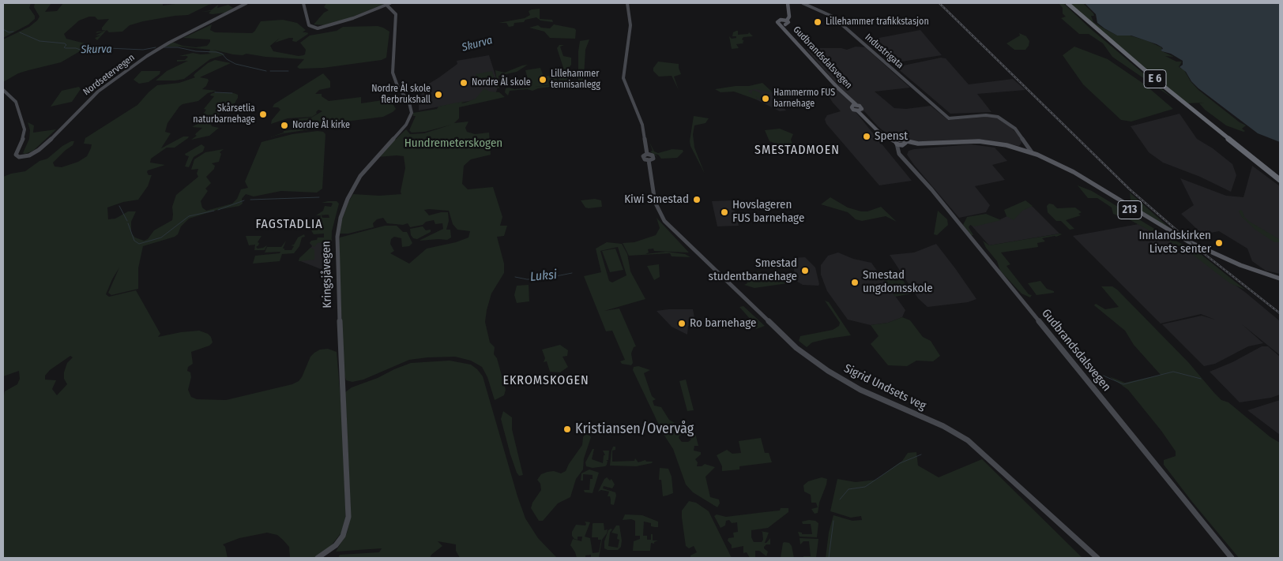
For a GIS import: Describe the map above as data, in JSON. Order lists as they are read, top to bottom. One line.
{"streets":{"highway":["E 6"],"main road":["Gudbrandsdalsvegen","213"],"street":["Industrigata","Nordsetervegen","Kringsjåvegen","Sigrid Undsets veg"]},"crossings":[["Industrigata","213"],["Gudbrandsdalsvegen","213"]],"districts":["SMESTADMOEN","FAGSTADLIA","EKROMSKOGEN"],"water":["Skurva","Luksi"],"parks":["Hundremeterskogen"],"places":["Lillehammer trafikkstasjon","Lillehammer tennisanlegg","Nordre Ål skole","Nordre Ål skole flerbrukshall","Hammermo FUS barnehage","Skårsetlia naturbarnehage","Nordre Ål kirke","Spenst","Kiwi Smestad","Hovslageren FUS barnehage","Innlandskirken Livets senter","Smestad studentbarnehage","Smestad ungdomsskole","Ro barnehage","Kristiansen/Overvåg"]}
